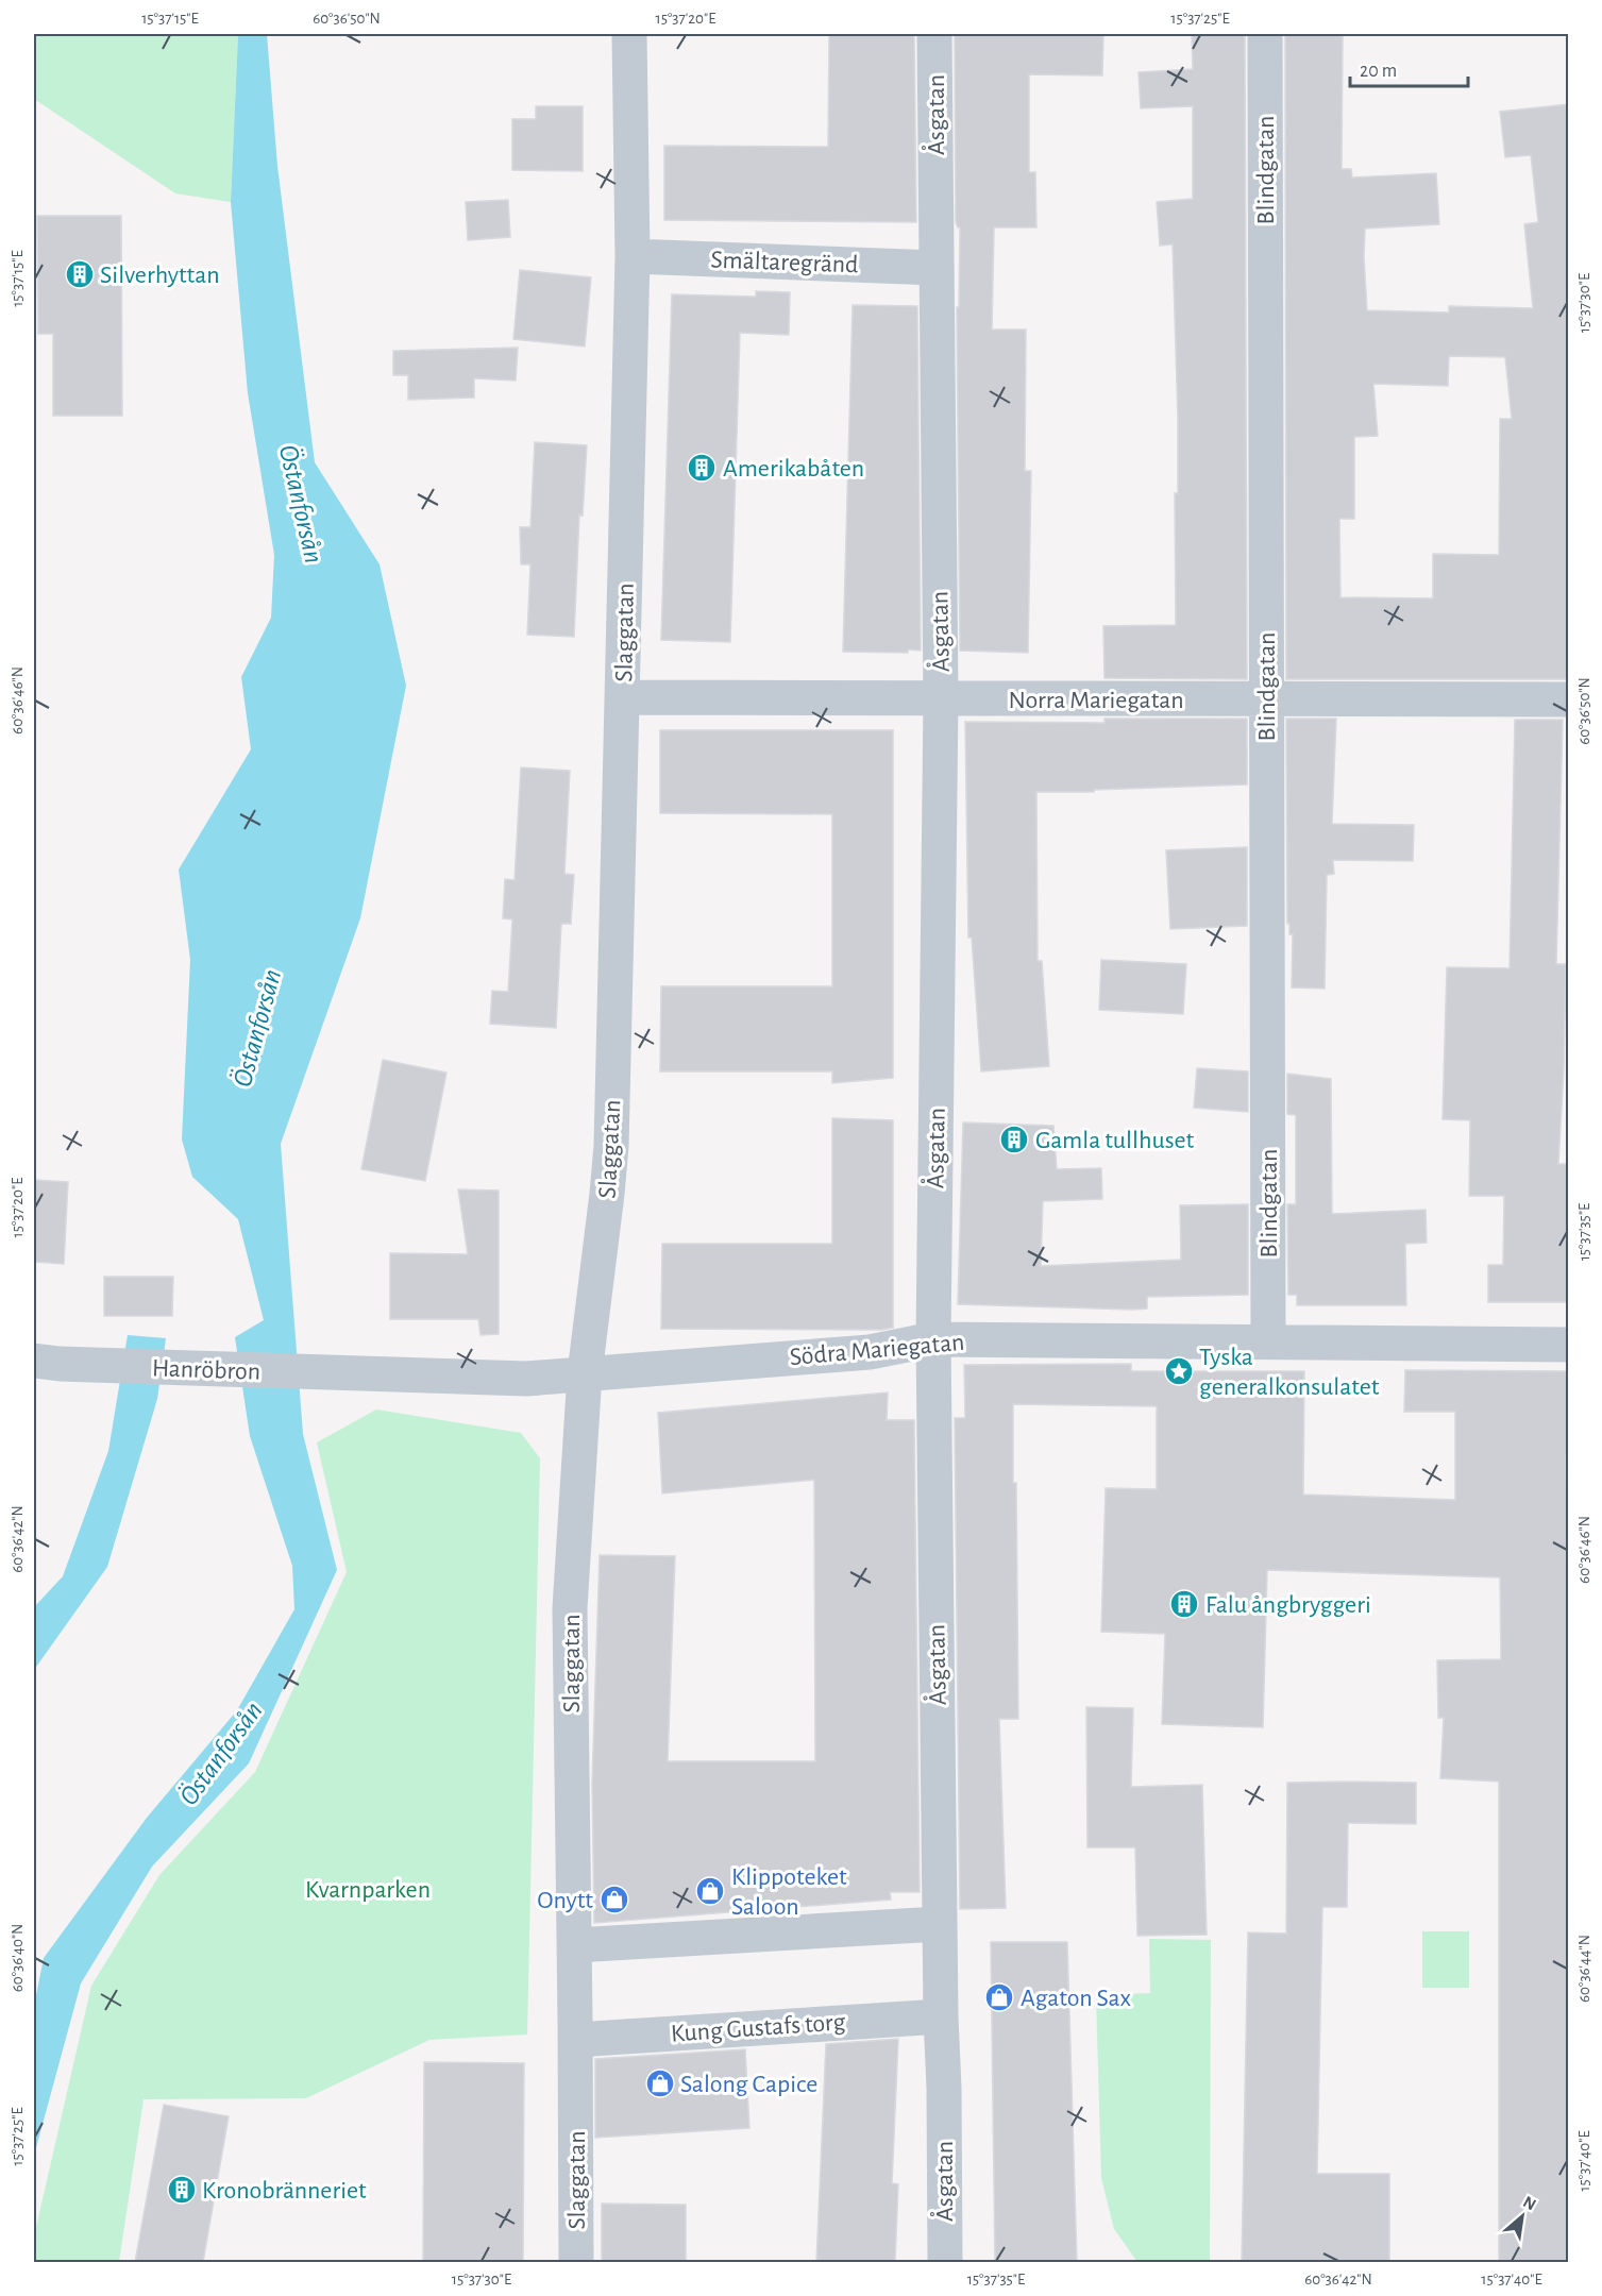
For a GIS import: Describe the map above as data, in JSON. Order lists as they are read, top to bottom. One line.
{"streets":{"street":["Åsgatan","Blindgatan","Smältaregränd","Slaggatan","Norra Mariegatan","Södra Mariegatan","Hanröbron","Kung Gustafs torg"]},"crossings":[["Åsgatan","Smältaregränd"],["Åsgatan","Norra Mariegatan"],["Åsgatan","Södra Mariegatan"],["Åsgatan","Kung Gustafs torg"],["Blindgatan","Norra Mariegatan"],["Blindgatan","Södra Mariegatan"],["Smältaregränd","Slaggatan"],["Slaggatan","Norra Mariegatan"],["Slaggatan","Södra Mariegatan"],["Slaggatan","Kung Gustafs torg"],["Södra Mariegatan","Hanröbron"]],"water":["Östanforsån"],"parks":["Kvarnparken"],"places":{"building":["Silverhyttan","Amerikabåten","Gamla tullhuset","Falu ångbryggeri","Kronobränneriet"],"place":["Tyska generalkonsulatet"],"shop":["Klippoteket Saloon","Onytt","Agaton Sax","Salong Capice"]},"scale_bar":"20 m","north":"top right","coordinates":["15°37'15\"E","60°36'50\"N","15°37'20\"E","15°37'25\"E","15°37'30\"E","60°36'46\"N","15°37'35\"E","60°36'42\"N","60°36'40\"N","60°36'44\"N","15°37'40\"E"]}
